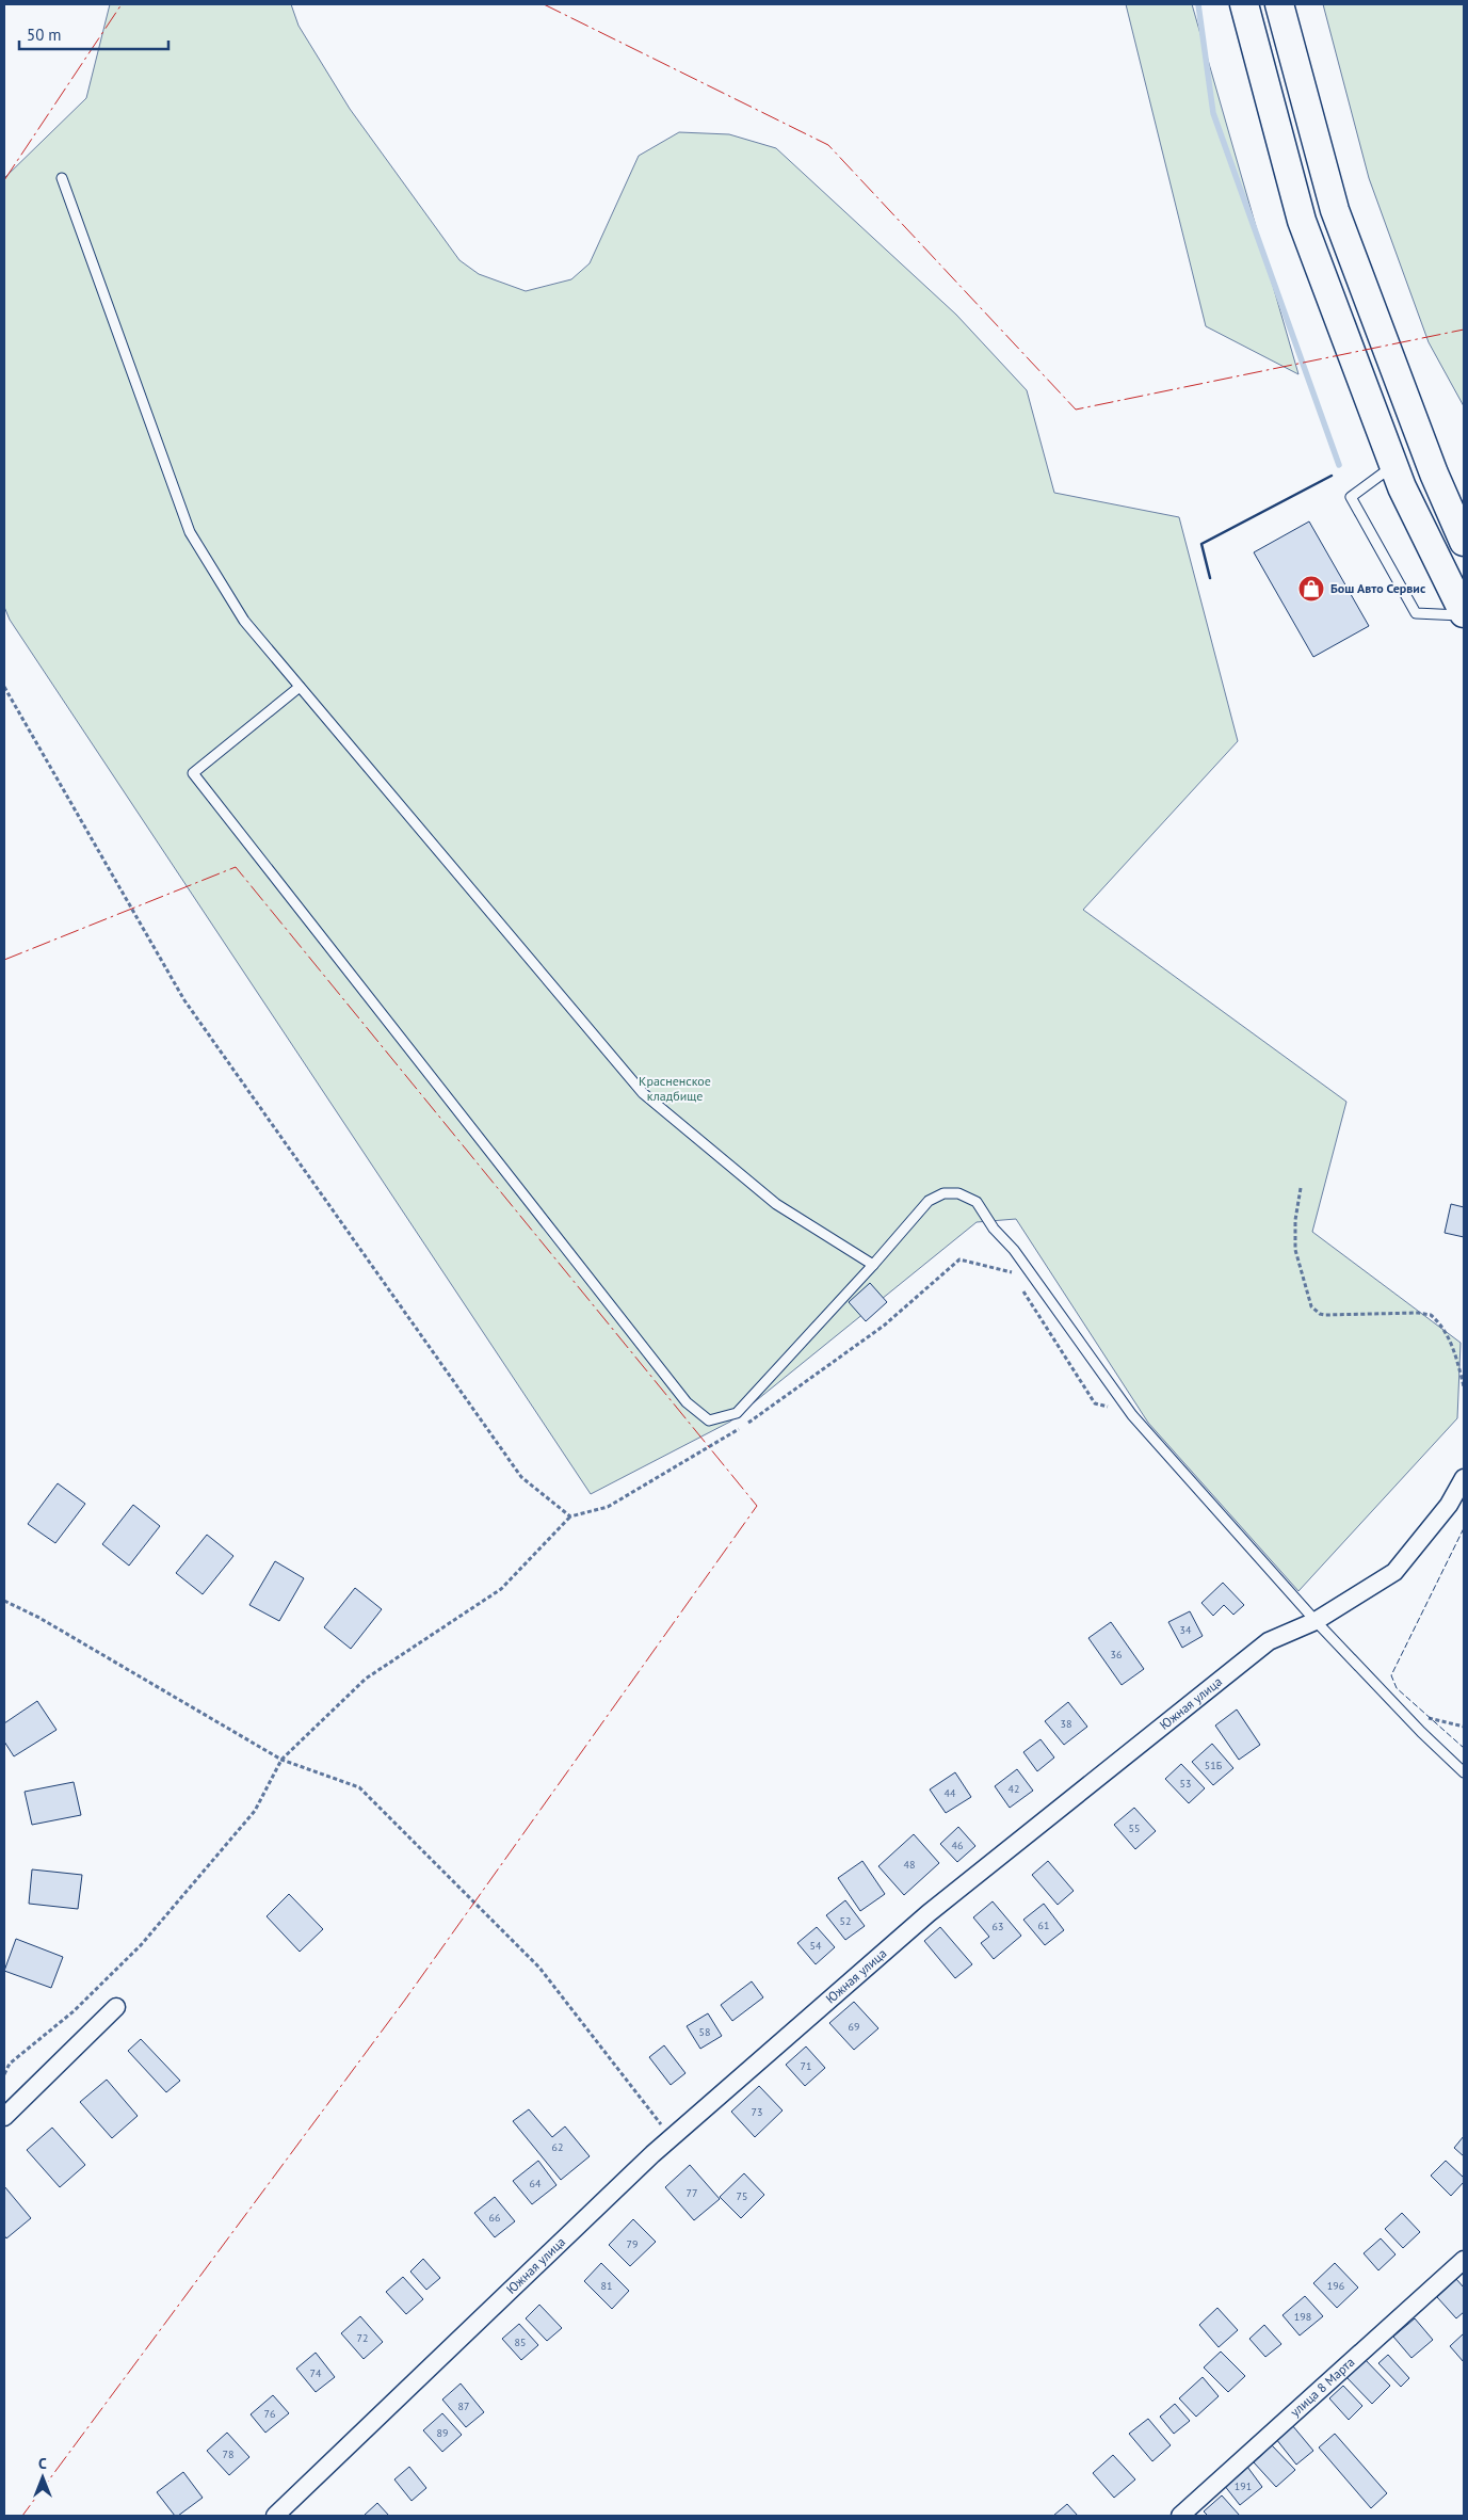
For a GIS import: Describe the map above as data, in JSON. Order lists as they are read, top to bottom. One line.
{"streets":{"street":["Южная улица","улица 8 Марта"]},"parks":["Красненское кладбище"],"places":{"shop":["Бош Авто Сервис"]},"house_numbers":["34","36","38","51Б","53","42","44","55","46","48","52","61","63","54","69","58","71","73","62","64","77","75","66","79","81","196","198","72","85","74","87","76","89","78","191"],"scale_bar":"50 m","north":"top"}
